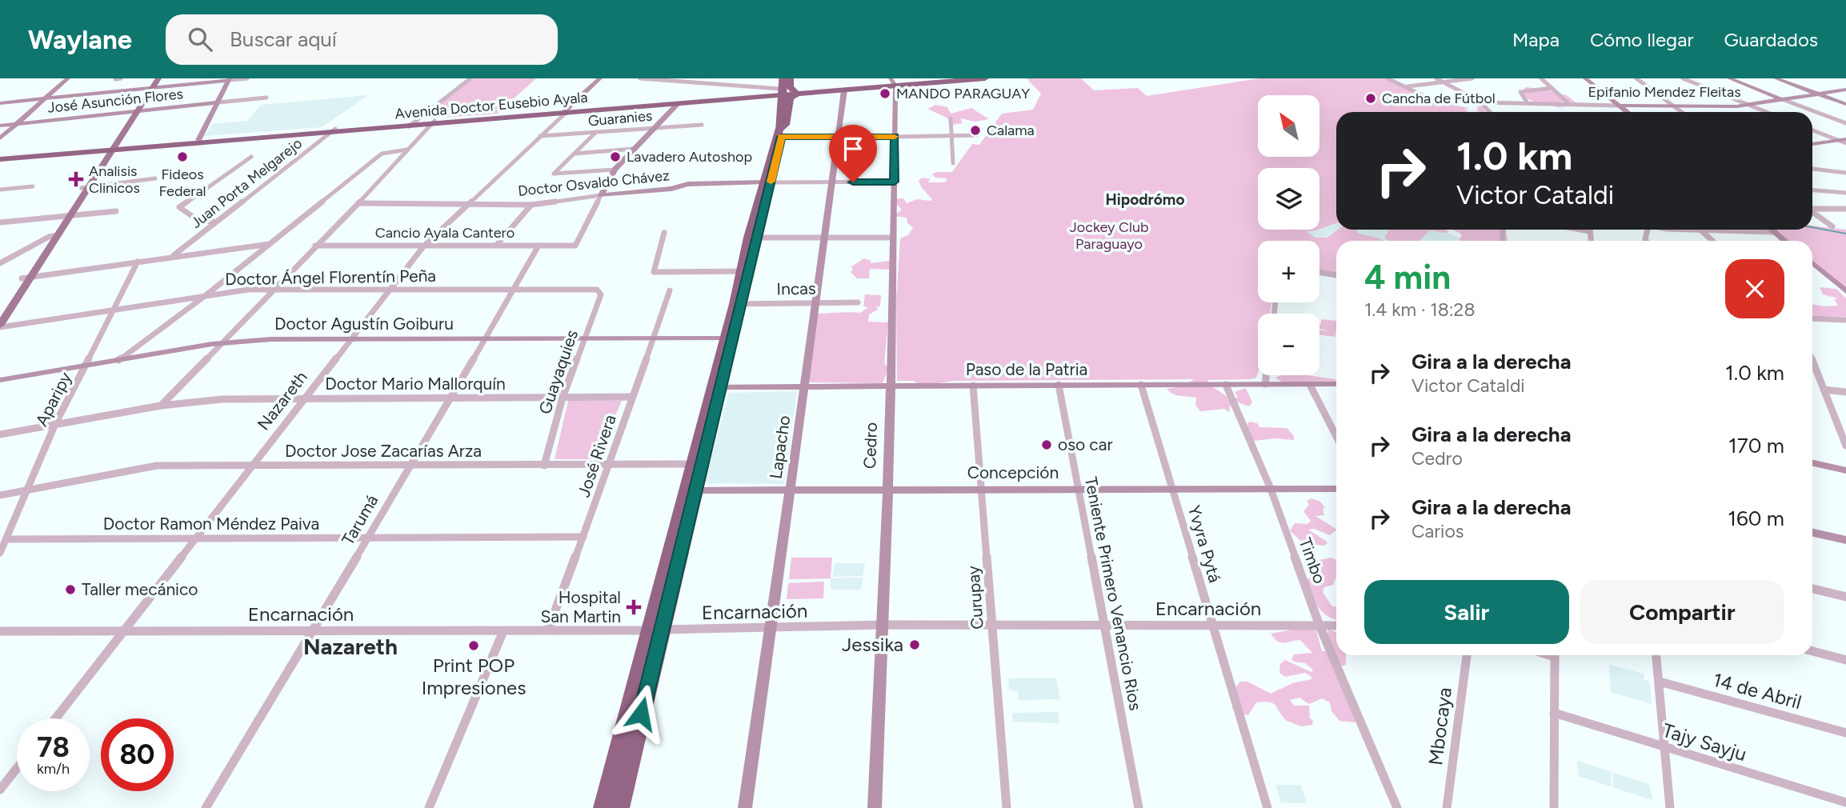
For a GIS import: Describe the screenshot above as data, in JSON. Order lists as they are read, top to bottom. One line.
{"streets":{"highway":["Avenida Doctor Eusebio Ayala"],"street":["Epifanio Mendez Fleitas","José Asunción Flores","Guaranies","Juan Porta Melgarejo","Doctor Osvaldo Chávez","Cancio Ayala Cantero","Doctor Ángel Florentín Peña","Incas","Doctor Agustín Goiburu","Paso de la Patria","Guayaquies","Doctor Mario Mallorquín","Aparipy","Nazareth","Cedro","Lapacho","Doctor Jose Zacarías Arza","José Rivera","Concepción","Tarumá","Doctor Ramon Méndez Paiva","Yvyra Pytá","Timbo","Teniente Primero Venancio Rios","Curupay","Encarnación","14 de Abril","Mbocaya","Tajy Sayju"]},"crossings":[["Avenida Doctor Eusebio Ayala","Juan Porta Melgarejo"],["Avenida Doctor Eusebio Ayala","Nazareth"],["Avenida Doctor Eusebio Ayala","Cedro"],["Avenida Doctor Eusebio Ayala","Lapacho"],["Guaranies","Nazareth"],["Doctor Osvaldo Chávez","Cancio Ayala Cantero"],["Doctor Osvaldo Chávez","Nazareth"],["Cancio Ayala Cantero","Nazareth"],["Cancio Ayala Cantero","Tarumá"],["Doctor Ángel Florentín Peña","Guayaquies"],["Doctor Ángel Florentín Peña","Aparipy"],["Doctor Ángel Florentín Peña","Nazareth"],["Doctor Ángel Florentín Peña","Tarumá"],["Incas","Lapacho"],["Doctor Agustín Goiburu","Guayaquies"],["Doctor Agustín Goiburu","Aparipy"],["Doctor Agustín Goiburu","Nazareth"],["Doctor Agustín Goiburu","José Rivera"],["Doctor Agustín Goiburu","Tarumá"],["Paso de la Patria","Cedro"],["Paso de la Patria","Lapacho"],["Paso de la Patria","Yvyra Pytá"],["Paso de la Patria","Timbo"],["Paso de la Patria","Teniente Primero Venancio Rios"],["Paso de la Patria","Curupay"],["Guayaquies","Doctor Mario Mallorquín"],["Guayaquies","Doctor Jose Zacarías Arza"],["Doctor Mario Mallorquín","Aparipy"],["Doctor Mario Mallorquín","Nazareth"],["Doctor Mario Mallorquín","José Rivera"],["Doctor Mario Mallorquín","Tarumá"],["Aparipy","Doctor Jose Zacarías Arza"],["Aparipy","Doctor Ramon Méndez Paiva"],["Nazareth","Doctor Jose Zacarías Arza"],["Nazareth","Doctor Ramon Méndez Paiva"],["Nazareth","Encarnación"],["Cedro","Concepción"],["Cedro","Encarnación"],["Lapacho","Concepción"],["Lapacho","Encarnación"],["Doctor Jose Zacarías Arza","José Rivera"],["Doctor Jose Zacarías Arza","Tarumá"],["José Rivera","Doctor Ramon Méndez Paiva"],["José Rivera","Encarnación"],["Concepción","Yvyra Pytá"],["Concepción","Timbo"],["Concepción","Teniente Primero Venancio Rios"],["Concepción","Curupay"],["Tarumá","Doctor Ramon Méndez Paiva"],["Tarumá","Encarnación"],["Yvyra Pytá","Encarnación"],["Timbo","Encarnación"],["Teniente Primero Venancio Rios","Encarnación"],["Curupay","Encarnación"]],"districts":["Hipodrómo","Nazareth"],"parks":["Jockey Club Paraguayo"],"places":{"other":["MANDO PARAGUAY","Cancha de Fútbol","Calama","Fideos Federal","Lavadero Autoshop","oso car","Taller mecánico","Jessika","Print POP Impresiones"],"health":["Analisis Clinicos","Hospital San Martin"]},"north":"top left","page":{"header":"Waylane","search":"Buscar aquí","nav":["Mapa","Cómo llegar","Guardados"],"map_buttons":["+","−"],"turn":["1.0 km","Victor Cataldi"],"heading":["4 min","1.4 km · 18:28"],"list":[{"name":"Gira a la derecha","note":"Victor Cataldi","value":"1.0 km"},{"name":"Gira a la derecha","note":"Cedro","value":"170 m"},{"name":"Gira a la derecha","note":"Carios","value":"160 m"}],"buttons":["Salir","Compartir"],"speed":"78 km/h","limit":"80"}}
